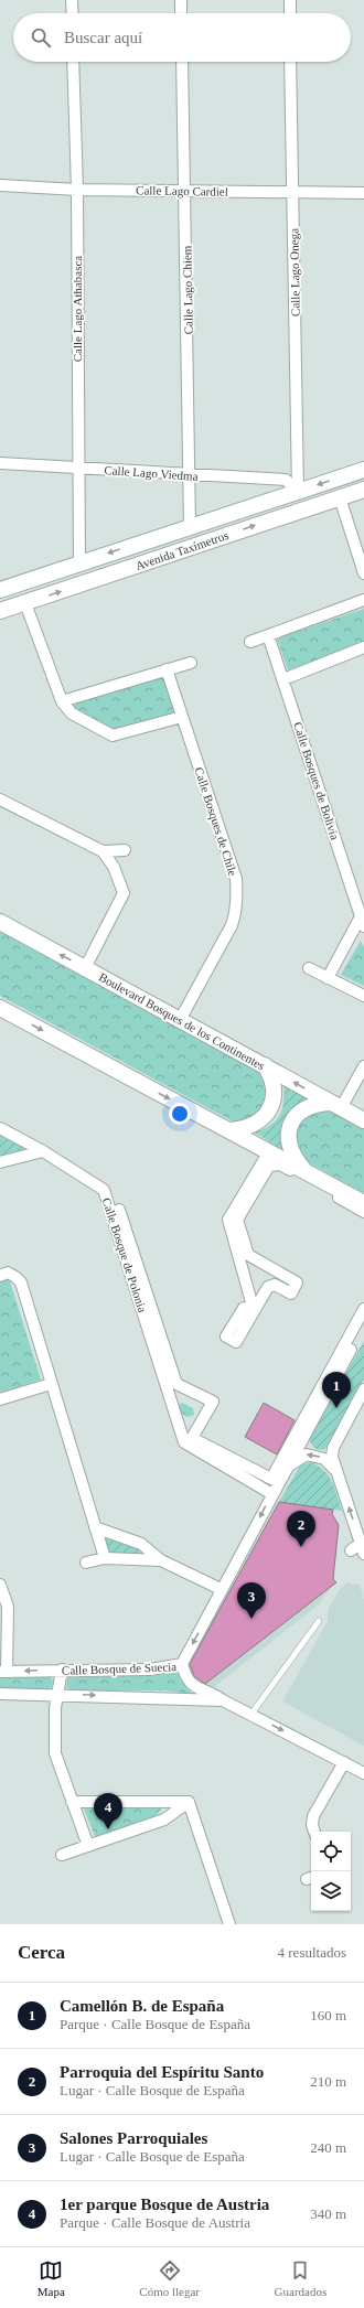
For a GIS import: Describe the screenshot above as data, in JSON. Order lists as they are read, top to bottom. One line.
{"streets":{"street":["Calle Lago Cardiel","Calle Lago Onega","Calle Lago Chiem","Calle Lago Athabasca","Calle Lago Viedma","Avenida Taxímetros","Calle Bosques de Bolivia","Calle Bosques de Chile","Boulevard Bosques de los Continentes","Calle Bosque de Polonia","Calle Bosque de Suecia"]},"crossings":[["Calle Lago Cardiel","Calle Lago Onega"],["Calle Lago Cardiel","Calle Lago Chiem"],["Calle Lago Cardiel","Calle Lago Athabasca"],["Calle Lago Onega","Calle Lago Viedma"],["Calle Lago Onega","Avenida Taxímetros"],["Calle Lago Chiem","Calle Lago Viedma"],["Calle Lago Chiem","Avenida Taxímetros"],["Calle Lago Athabasca","Calle Lago Viedma"],["Calle Lago Athabasca","Avenida Taxímetros"],["Calle Lago Viedma","Avenida Taxímetros"],["Calle Bosques de Chile","Boulevard Bosques de los Continentes"]],"page":{"search":"Buscar aquí","pins":["1","2","3","4"],"heading":["Cerca","4 resultados"],"list":[{"mark":"1","name":"Camellón B. de España","note":"Parque · Calle Bosque de España","value":"160 m"},{"mark":"2","name":"Parroquia del Espíritu Santo","note":"Lugar · Calle Bosque de España","value":"210 m"},{"mark":"3","name":"Salones Parroquiales","note":"Lugar · Calle Bosque de España","value":"240 m"},{"mark":"4","name":"1er parque Bosque de Austria","note":"Parque · Calle Bosque de Austria","value":"340 m"}],"nav":["Mapa","Cómo llegar","Guardados"]}}
